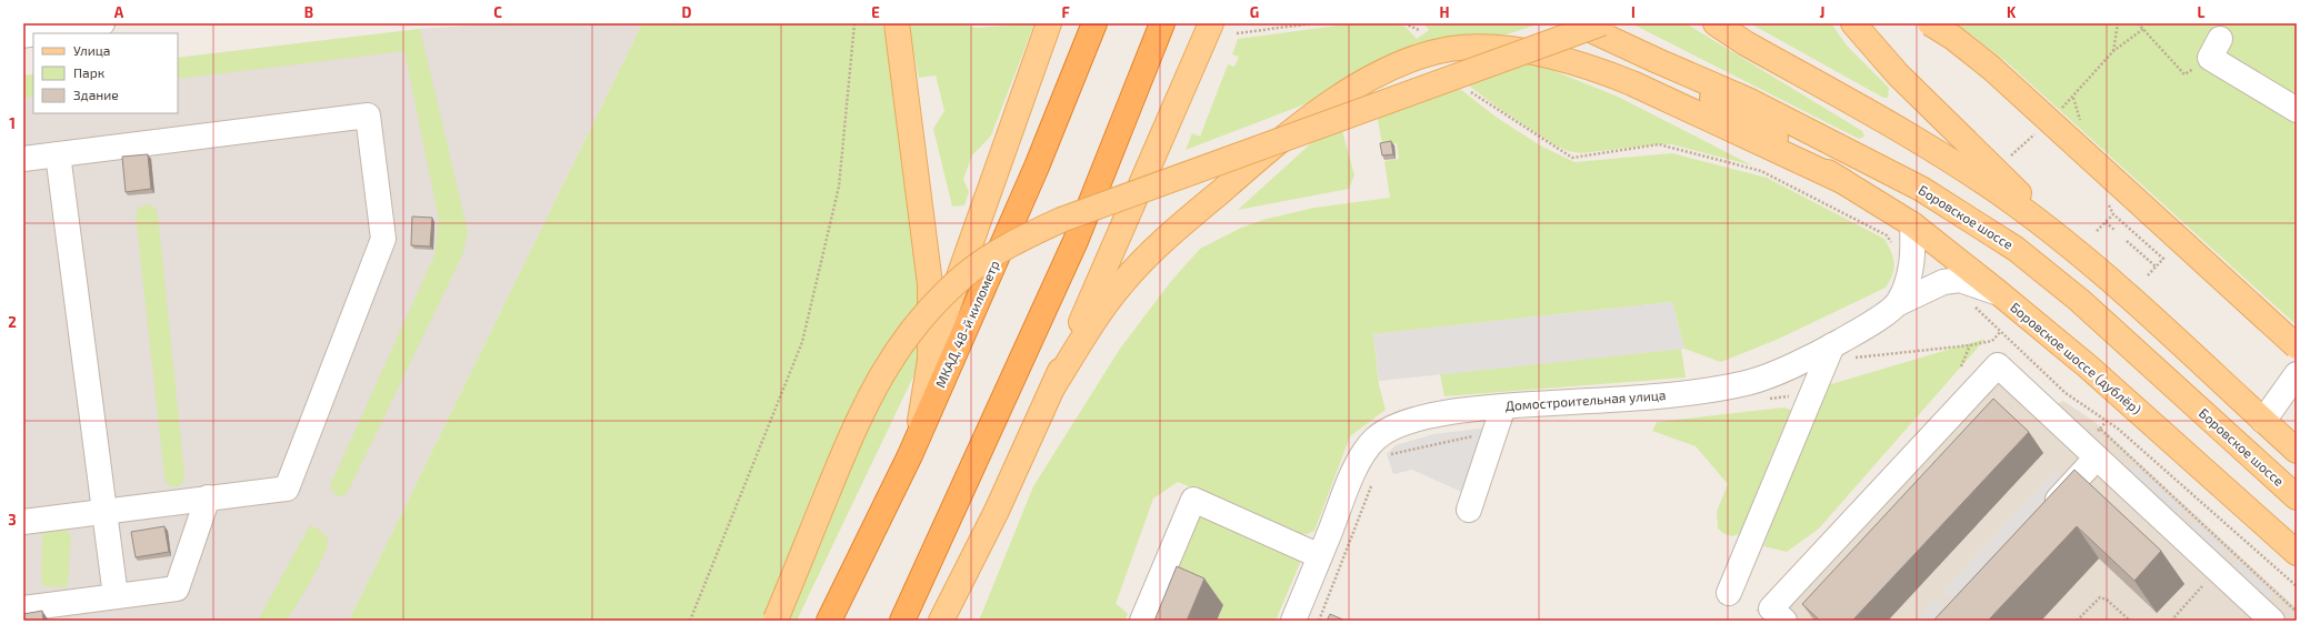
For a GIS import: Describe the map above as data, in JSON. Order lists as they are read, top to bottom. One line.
{"streets":{"highway":["МКАД, 48-й километр"],"main road":["Боровское шоссе","Боровское шоссе (дублёр)"],"street":["Домостроительная улица"]},"crossings":[["Боровское шоссе (дублёр)","Домостроительная улица"]],"legend":["Улица","Парк","Здание"],"grid":{"columns":["A","B","C","D","E","F","G","H","I","J","K","L"],"rows":["1","2","3"]}}
